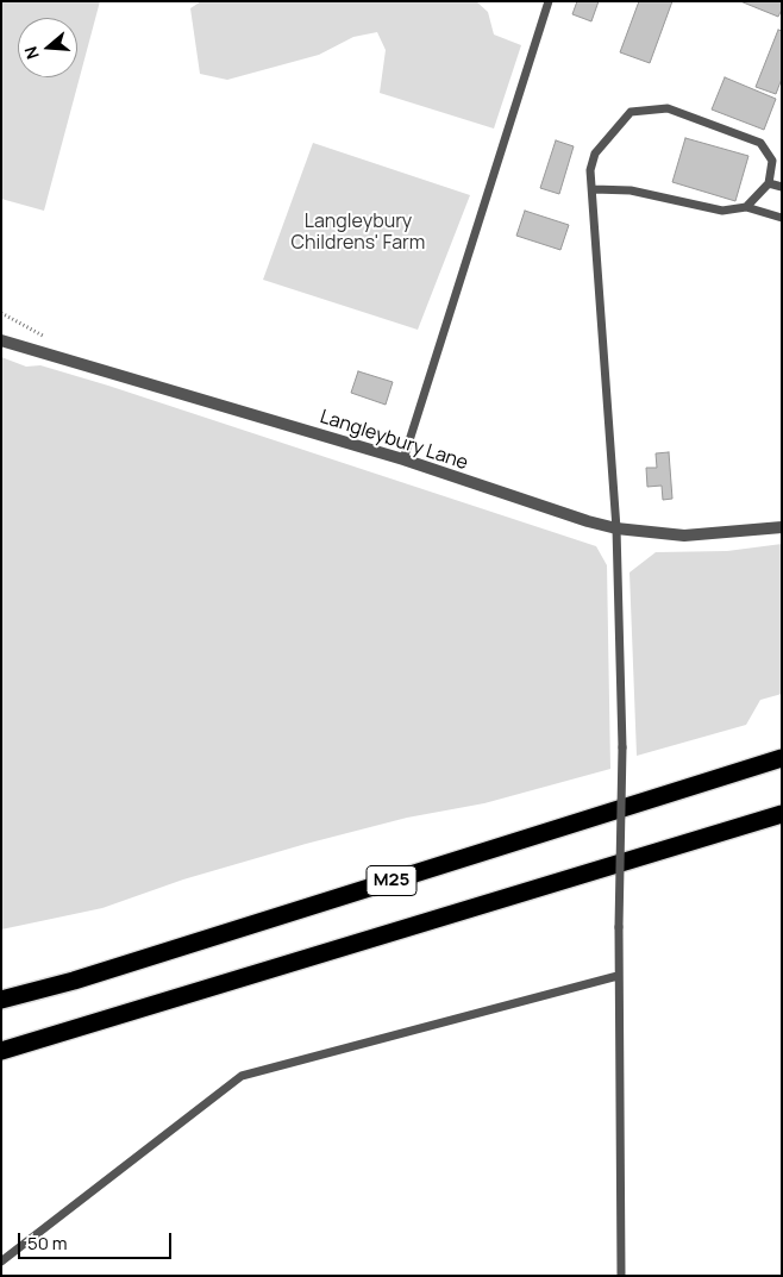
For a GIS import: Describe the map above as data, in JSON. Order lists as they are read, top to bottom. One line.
{"streets":{"highway":["M25"],"street":["Langleybury Lane"]},"parks":["Langleybury Childrens' Farm"],"scale_bar":"50 m","north":"left"}
